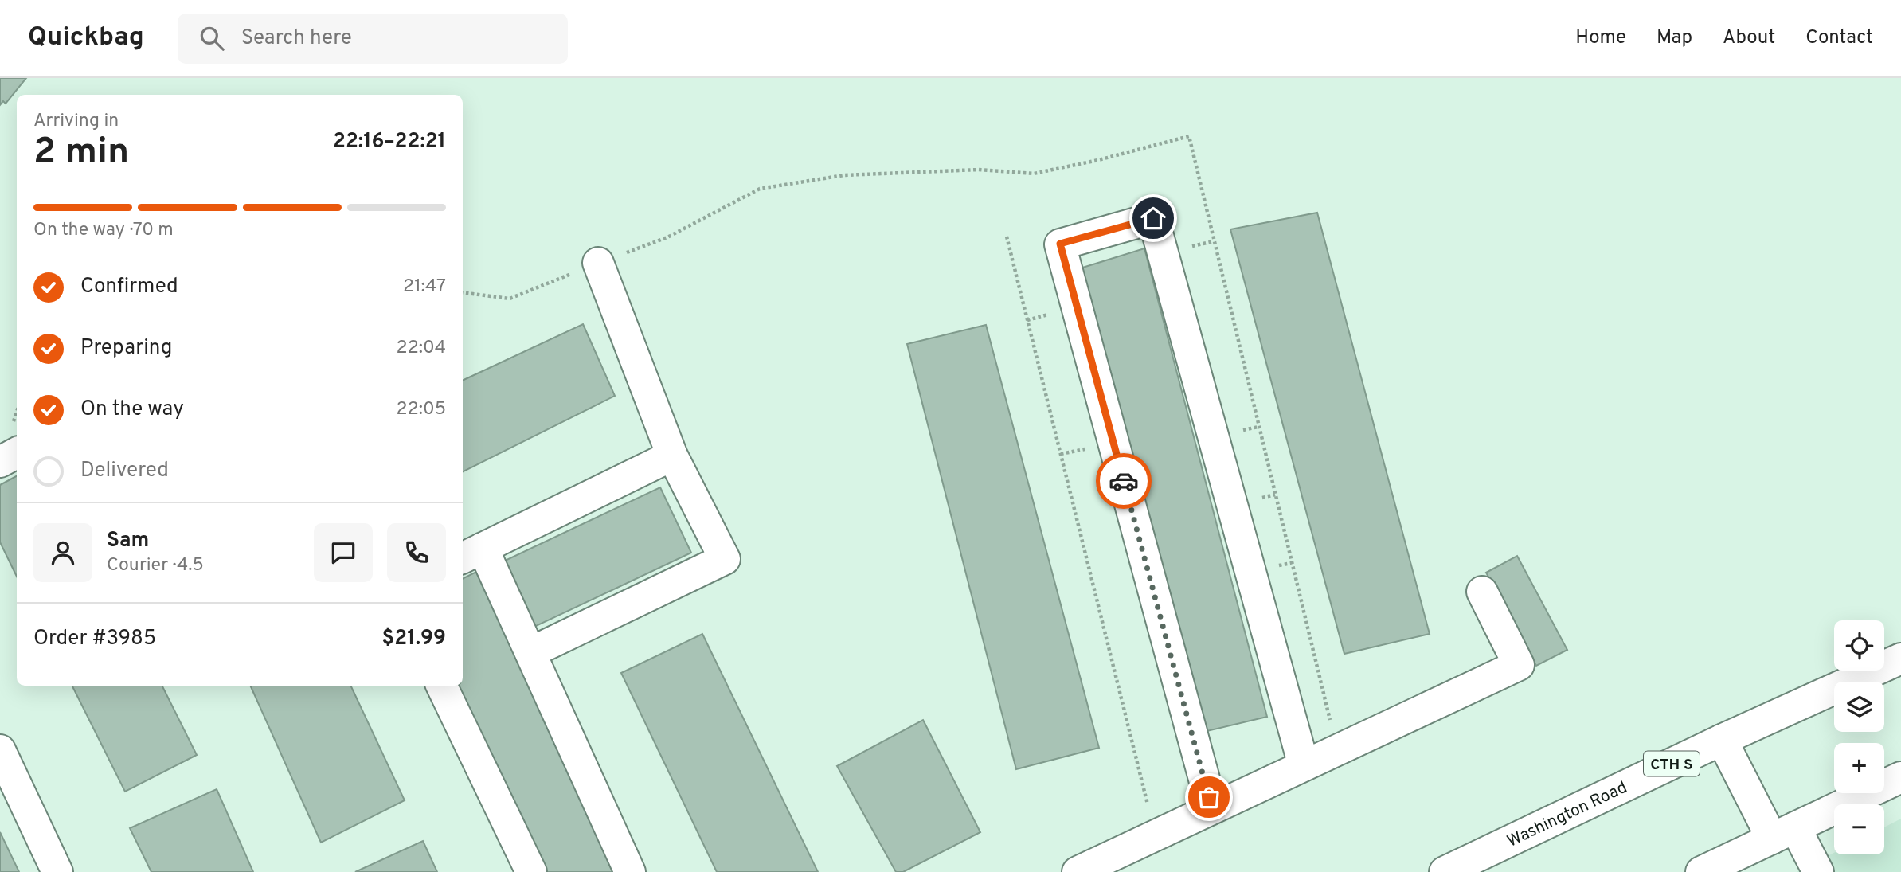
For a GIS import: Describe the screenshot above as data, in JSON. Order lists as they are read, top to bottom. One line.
{"streets":{"main road":["CTH S","Washington Road"]},"page":{"header":"Quickbag","search":"Search here","nav":["Home","Map","About","Contact"],"heading":["2 min","Arriving in","22:16–22:21"],"panel":["Sam","Courier · 4.5","Order #3985","$21.99"],"bar":"On the way · 70 m","list":[["Confirmed","21:47"],["Preparing","22:04"],["On the way","22:05"],"Delivered"],"map_buttons":["+","−"]}}
